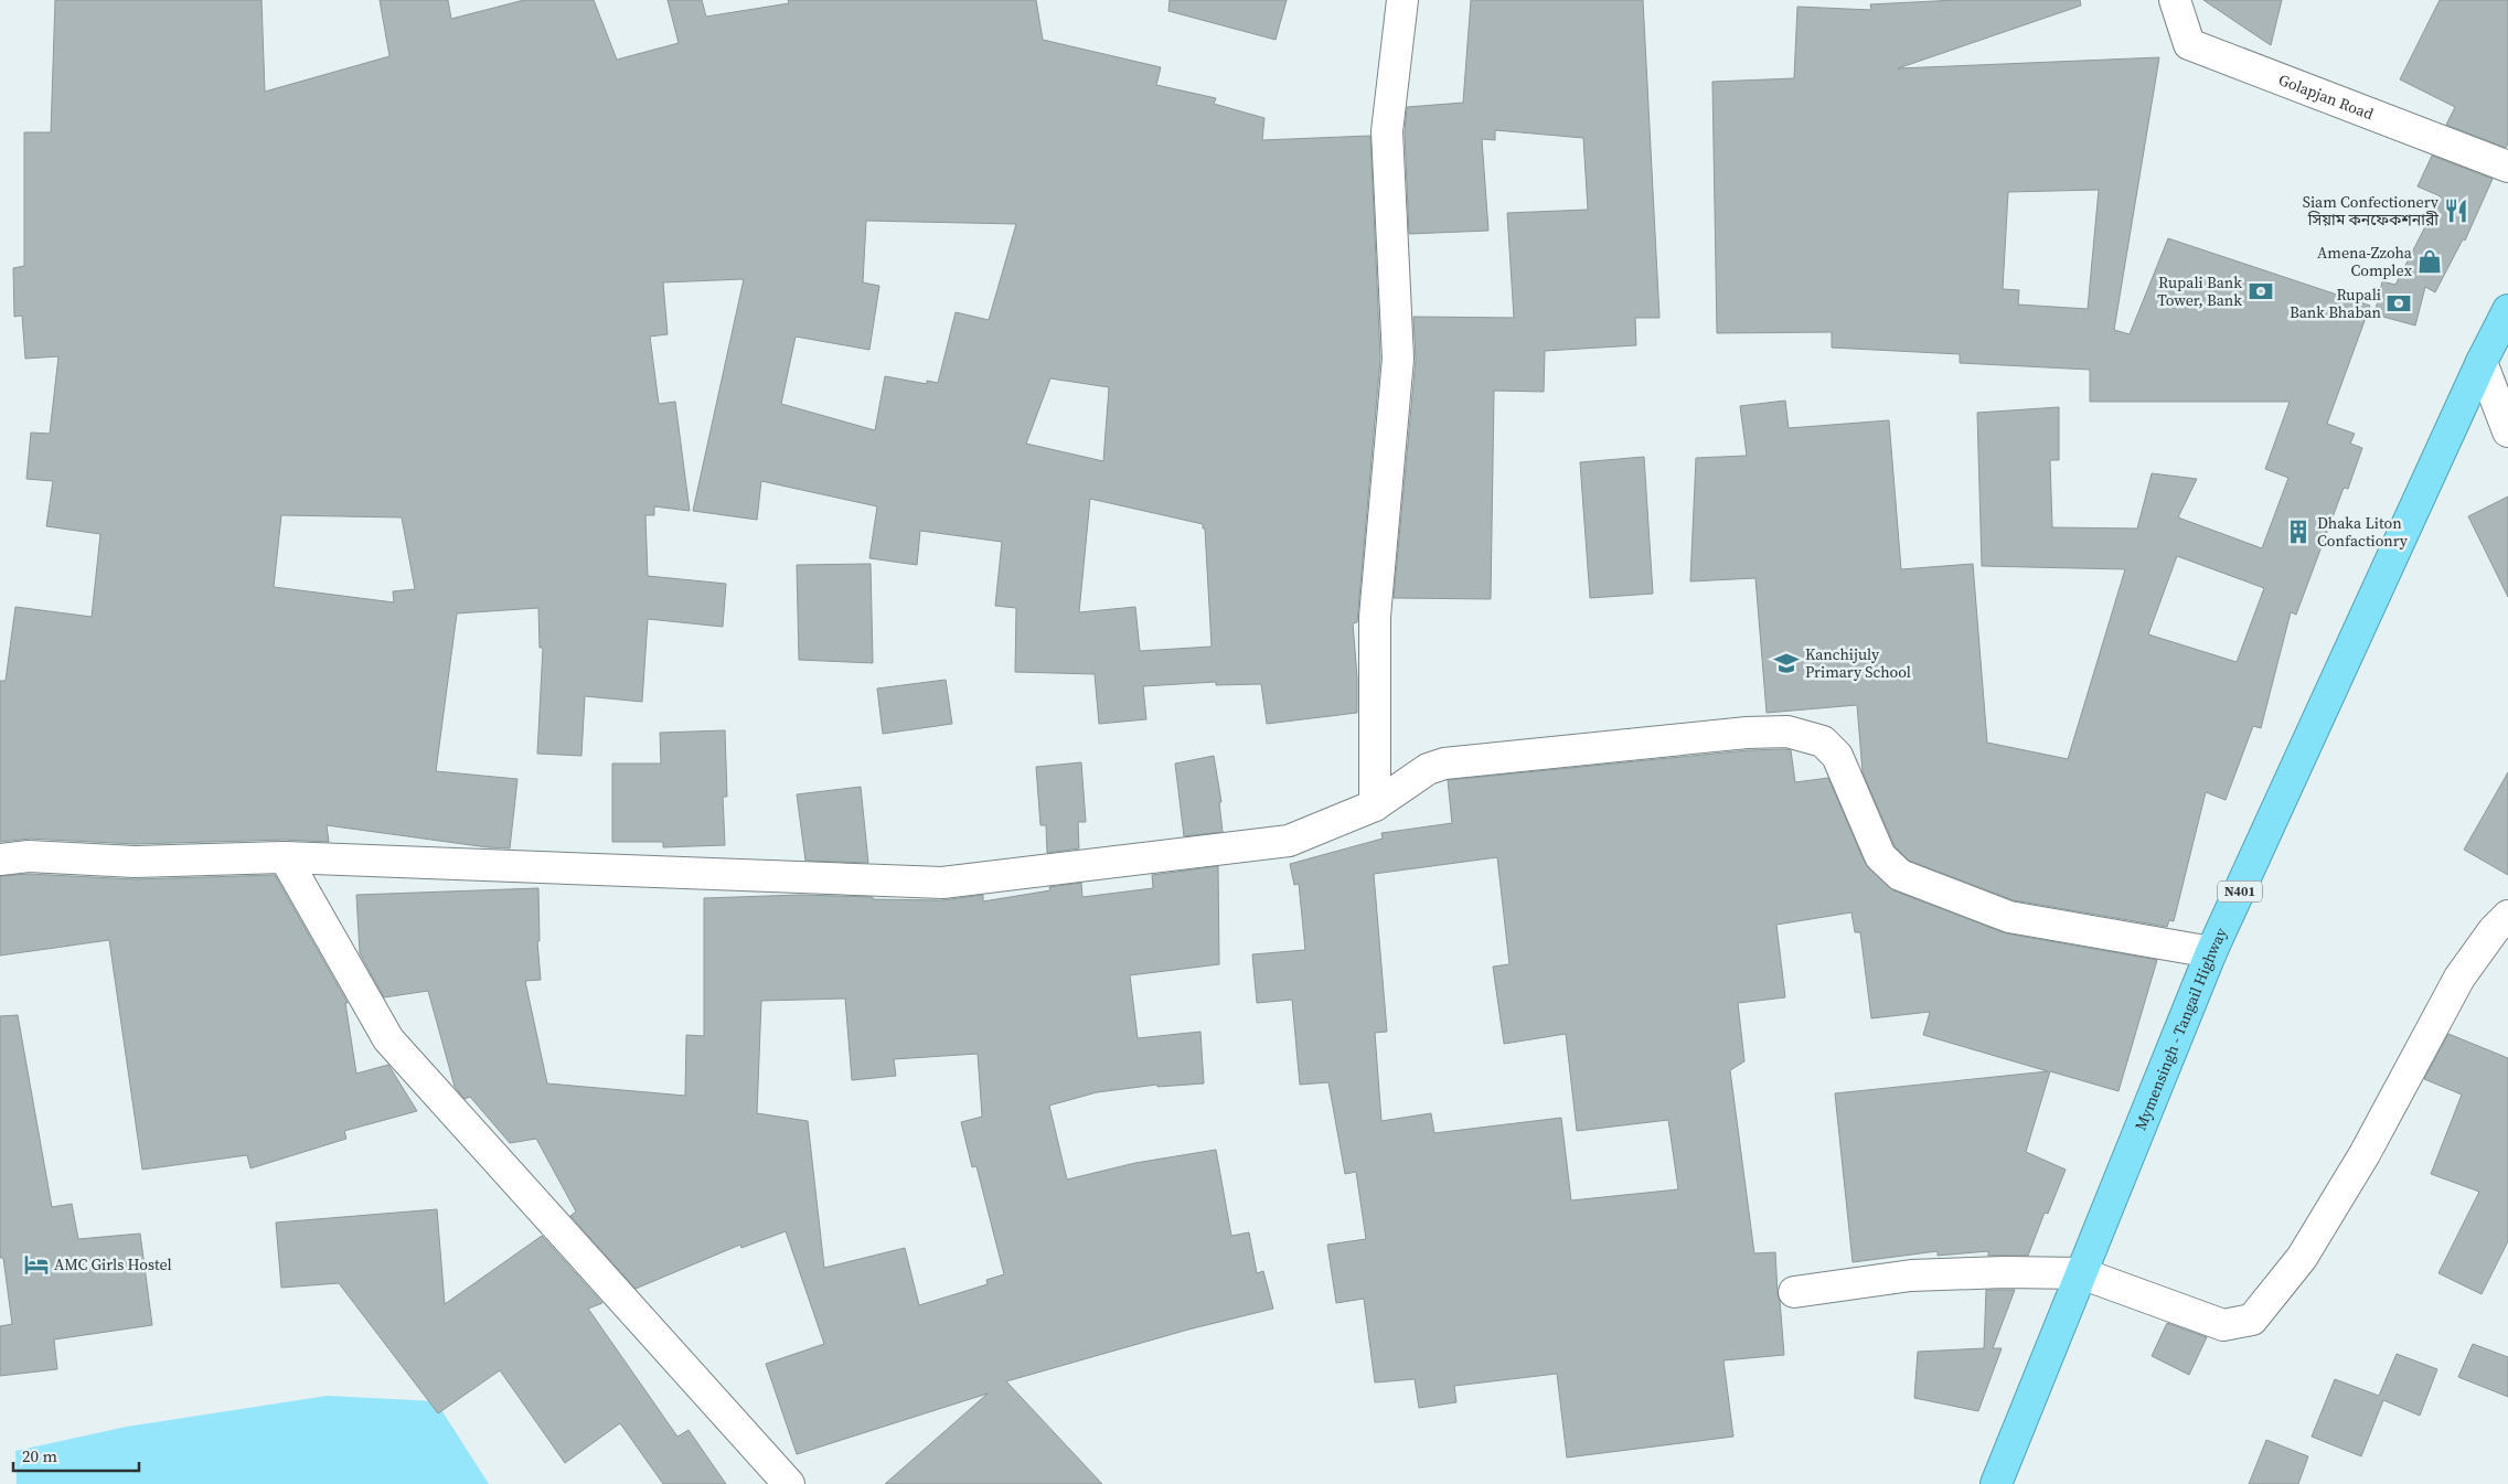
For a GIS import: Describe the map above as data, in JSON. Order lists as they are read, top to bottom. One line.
{"streets":{"highway":["N401","Mymensingh - Tangail Highway"],"street":["Golapjan Road"]},"places":{"restaurant":["Siam Confectionery সিয়াম কনফেকশনারী"],"shop":["Amena-Zzoha Complex"],"bank":["Rupali Bank Tower, Bank","Rupali Bank Bhaban"],"building":["Dhaka Liton Confactionry"],"school or university":["Kanchijuly Primary School"],"hotel":["AMC Girls Hostel"]},"scale_bar":"20 m"}
